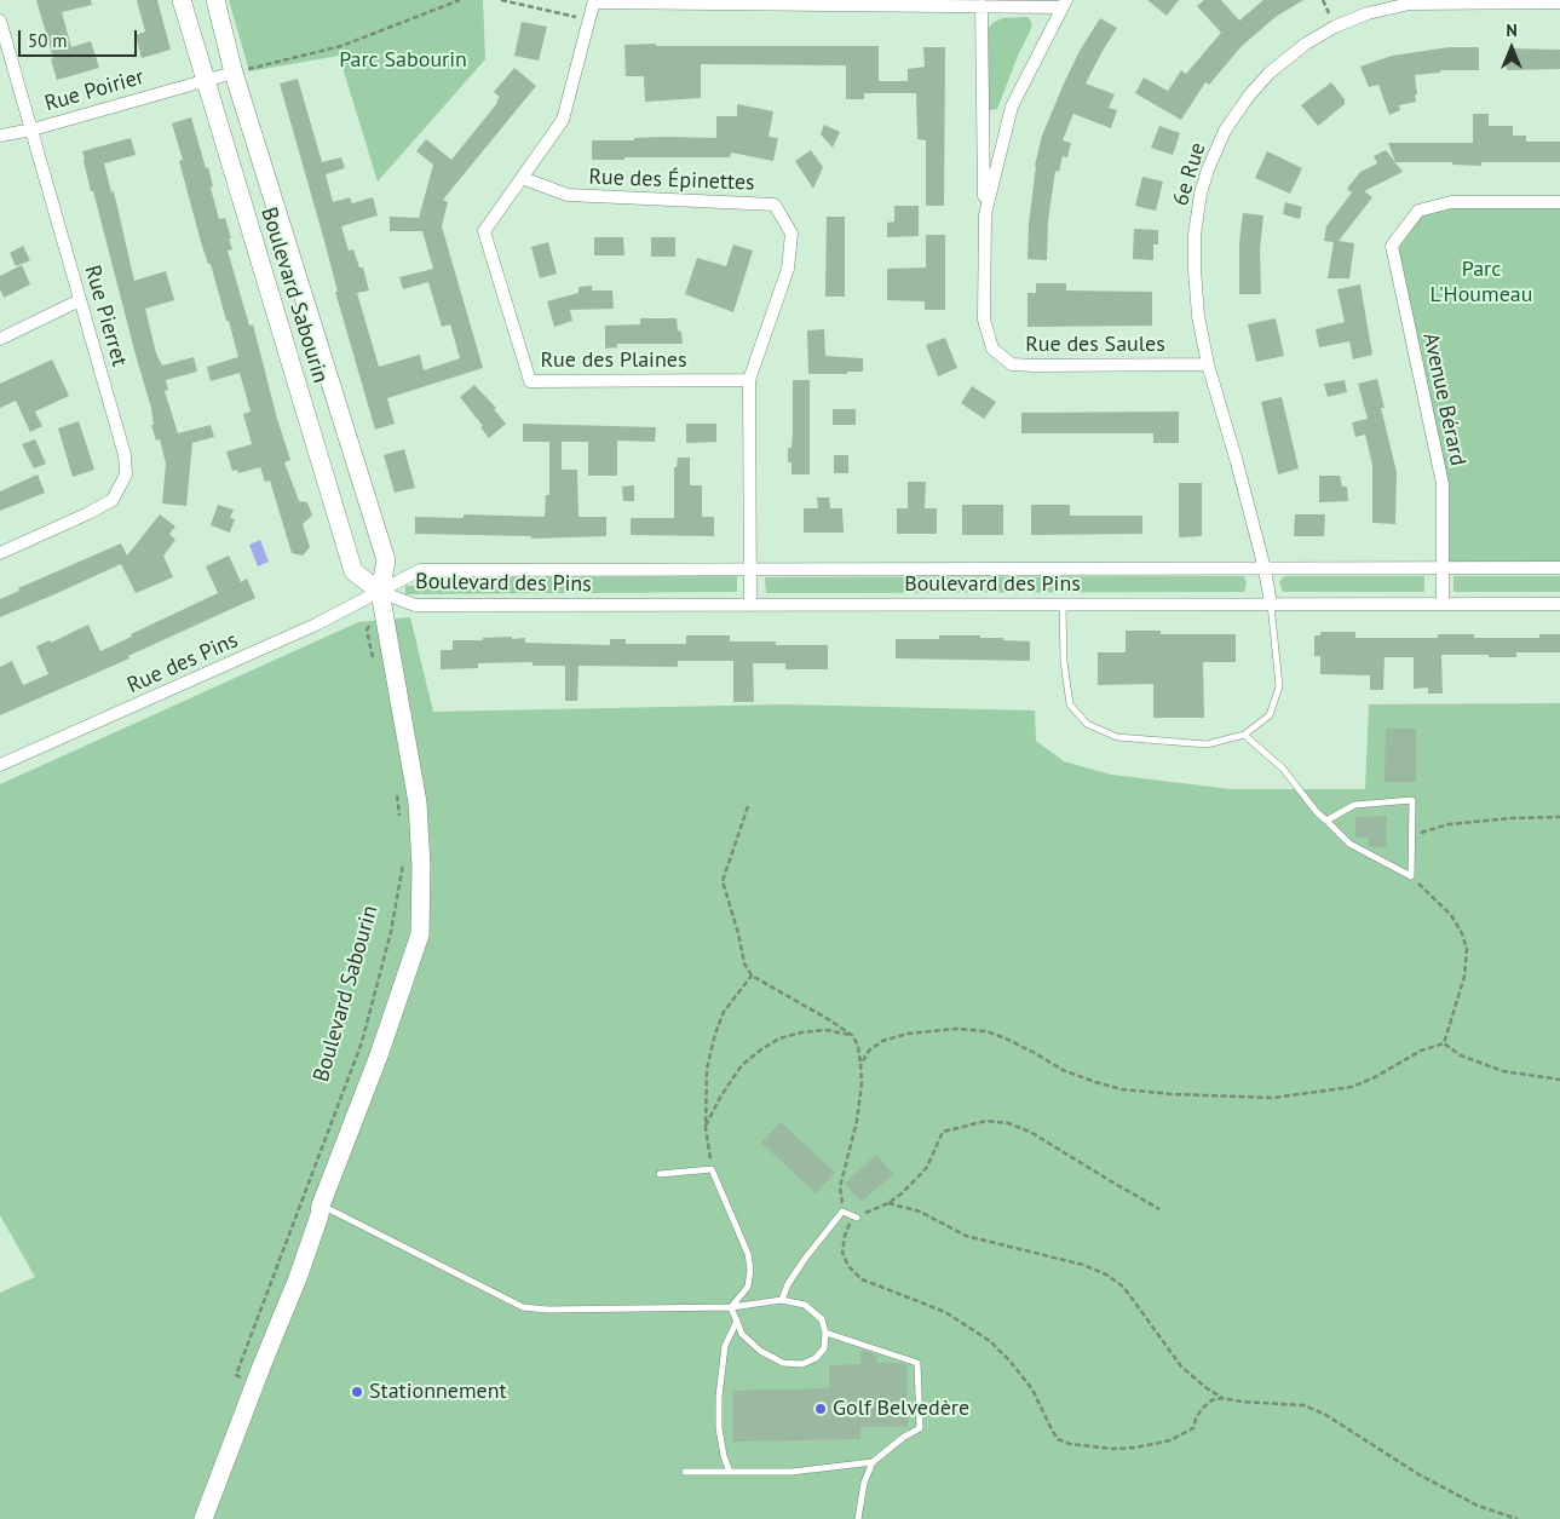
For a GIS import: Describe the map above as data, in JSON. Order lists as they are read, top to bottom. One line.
{"streets":{"street":["Rue Poirier","6e Rue","Rue des Épinettes","Boulevard Sabourin","Rue Pierret","Rue des Saules","Rue des Plaines","Avenue Bérard","Boulevard des Pins","Rue des Pins"]},"crossings":[["Rue Poirier","Boulevard Sabourin"],["Rue Poirier","Rue Pierret"],["6e Rue","Rue des Saules"],["6e Rue","Boulevard des Pins"],["Rue des Épinettes","Rue des Plaines"],["Rue des Épinettes","Boulevard des Pins"],["Boulevard Sabourin","Boulevard des Pins"],["Boulevard Sabourin","Rue des Pins"],["Avenue Bérard","Boulevard des Pins"],["Boulevard des Pins","Rue des Pins"]],"parks":["Parc Sabourin","Parc L'Houmeau"],"places":["Stationnement","Golf Belvedère"],"scale_bar":"50 m","north":"top"}
